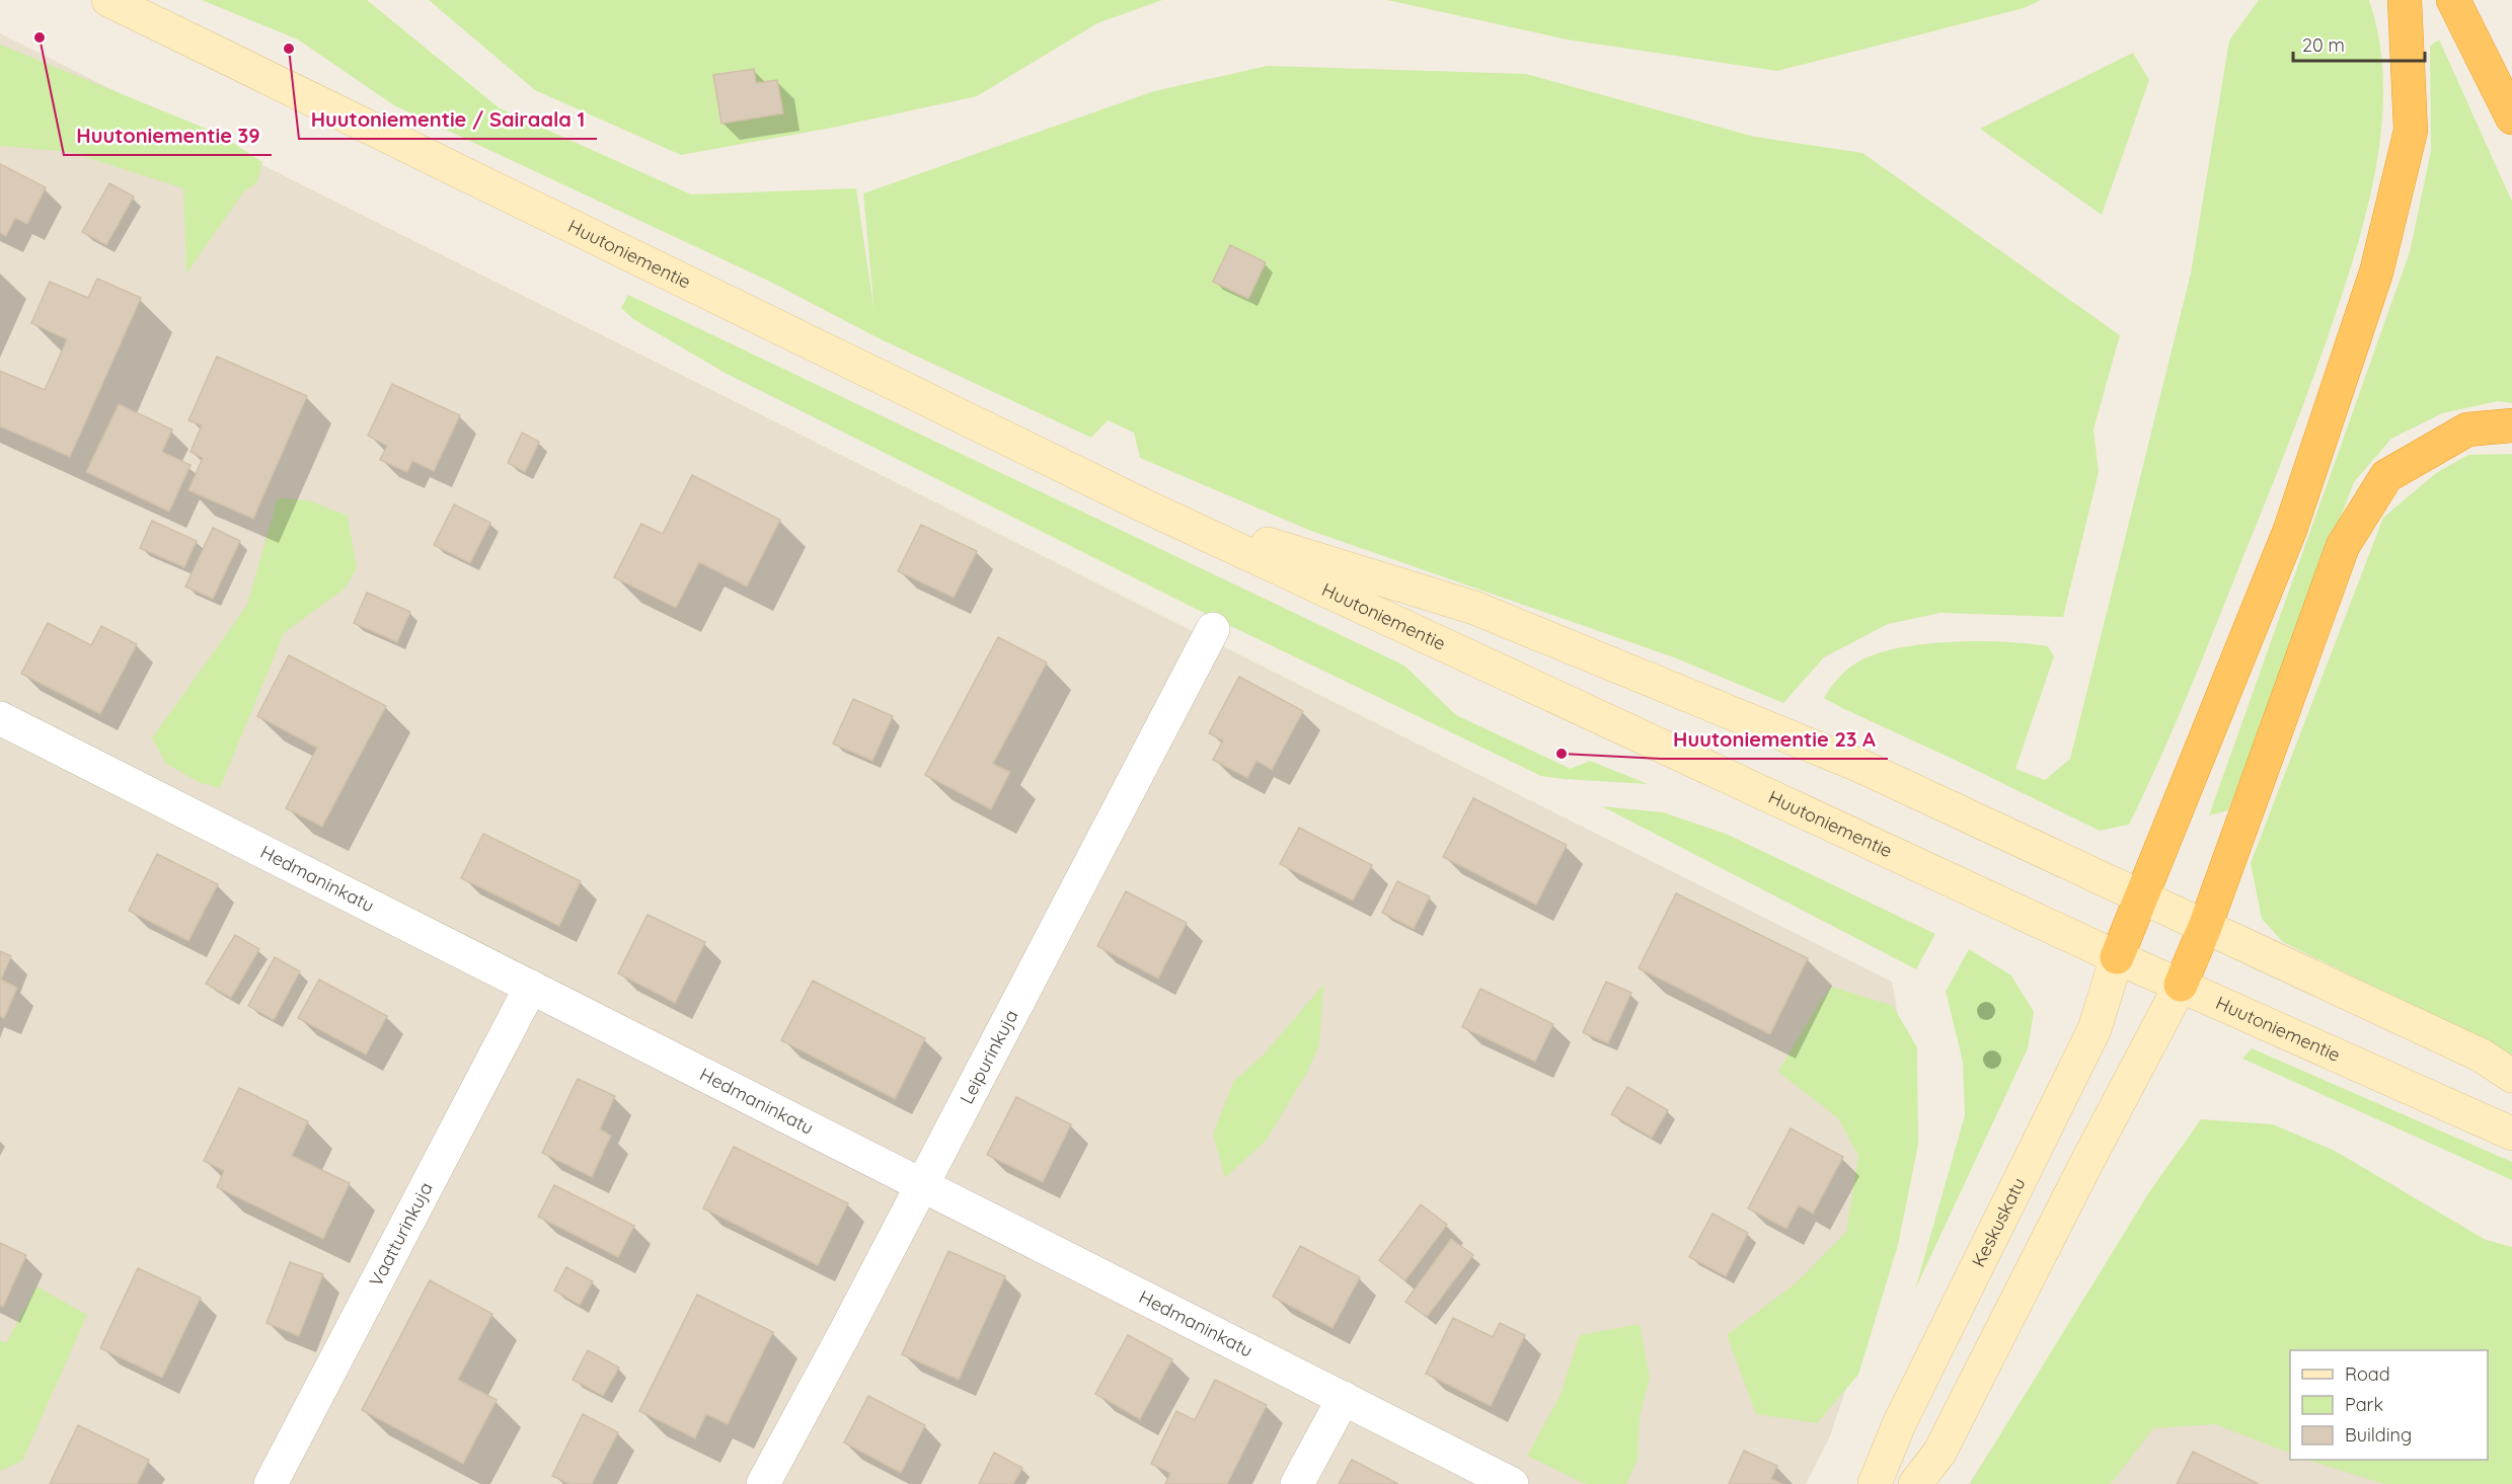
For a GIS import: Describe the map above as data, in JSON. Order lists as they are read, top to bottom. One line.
{"streets":{"main road":["Huutoniementie","Keskuskatu"],"street":["Hedmaninkatu","Leipurinkuja","Vaatturinkuja"]},"crossings":[["Huutoniementie","Keskuskatu"],["Hedmaninkatu","Leipurinkuja"],["Hedmaninkatu","Vaatturinkuja"]],"places":["Huutoniementie 39","Huutoniementie / Sairaala 1","Huutoniementie 23 A"],"legend":["Road","Park","Building"],"scale_bar":"20 m"}
